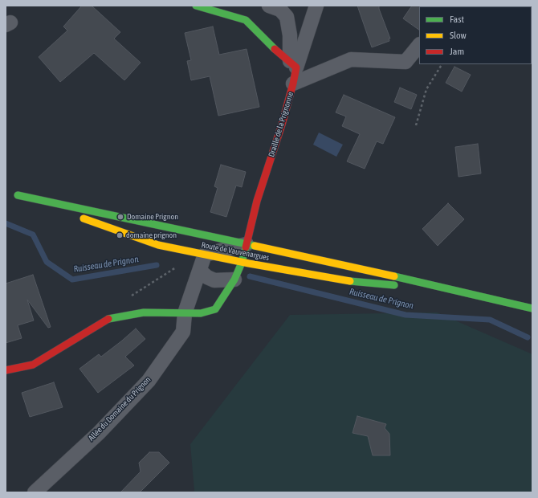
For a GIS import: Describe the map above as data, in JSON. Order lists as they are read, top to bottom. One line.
{"streets":{"main road":["Draille de la Prignonne","Route de Vauvenargues"],"street":["Allée du Domaine du Prignon"]},"crossings":[["Draille de la Prignonne","Route de Vauvenargues"],["Draille de la Prignonne","Allée du Domaine du Prignon"],["Route de Vauvenargues","Allée du Domaine du Prignon"]],"water":["Ruisseau de Prignon"],"places":["Domaine Prignon","domaine prignon"],"legend":["Fast","Slow","Jam"]}
